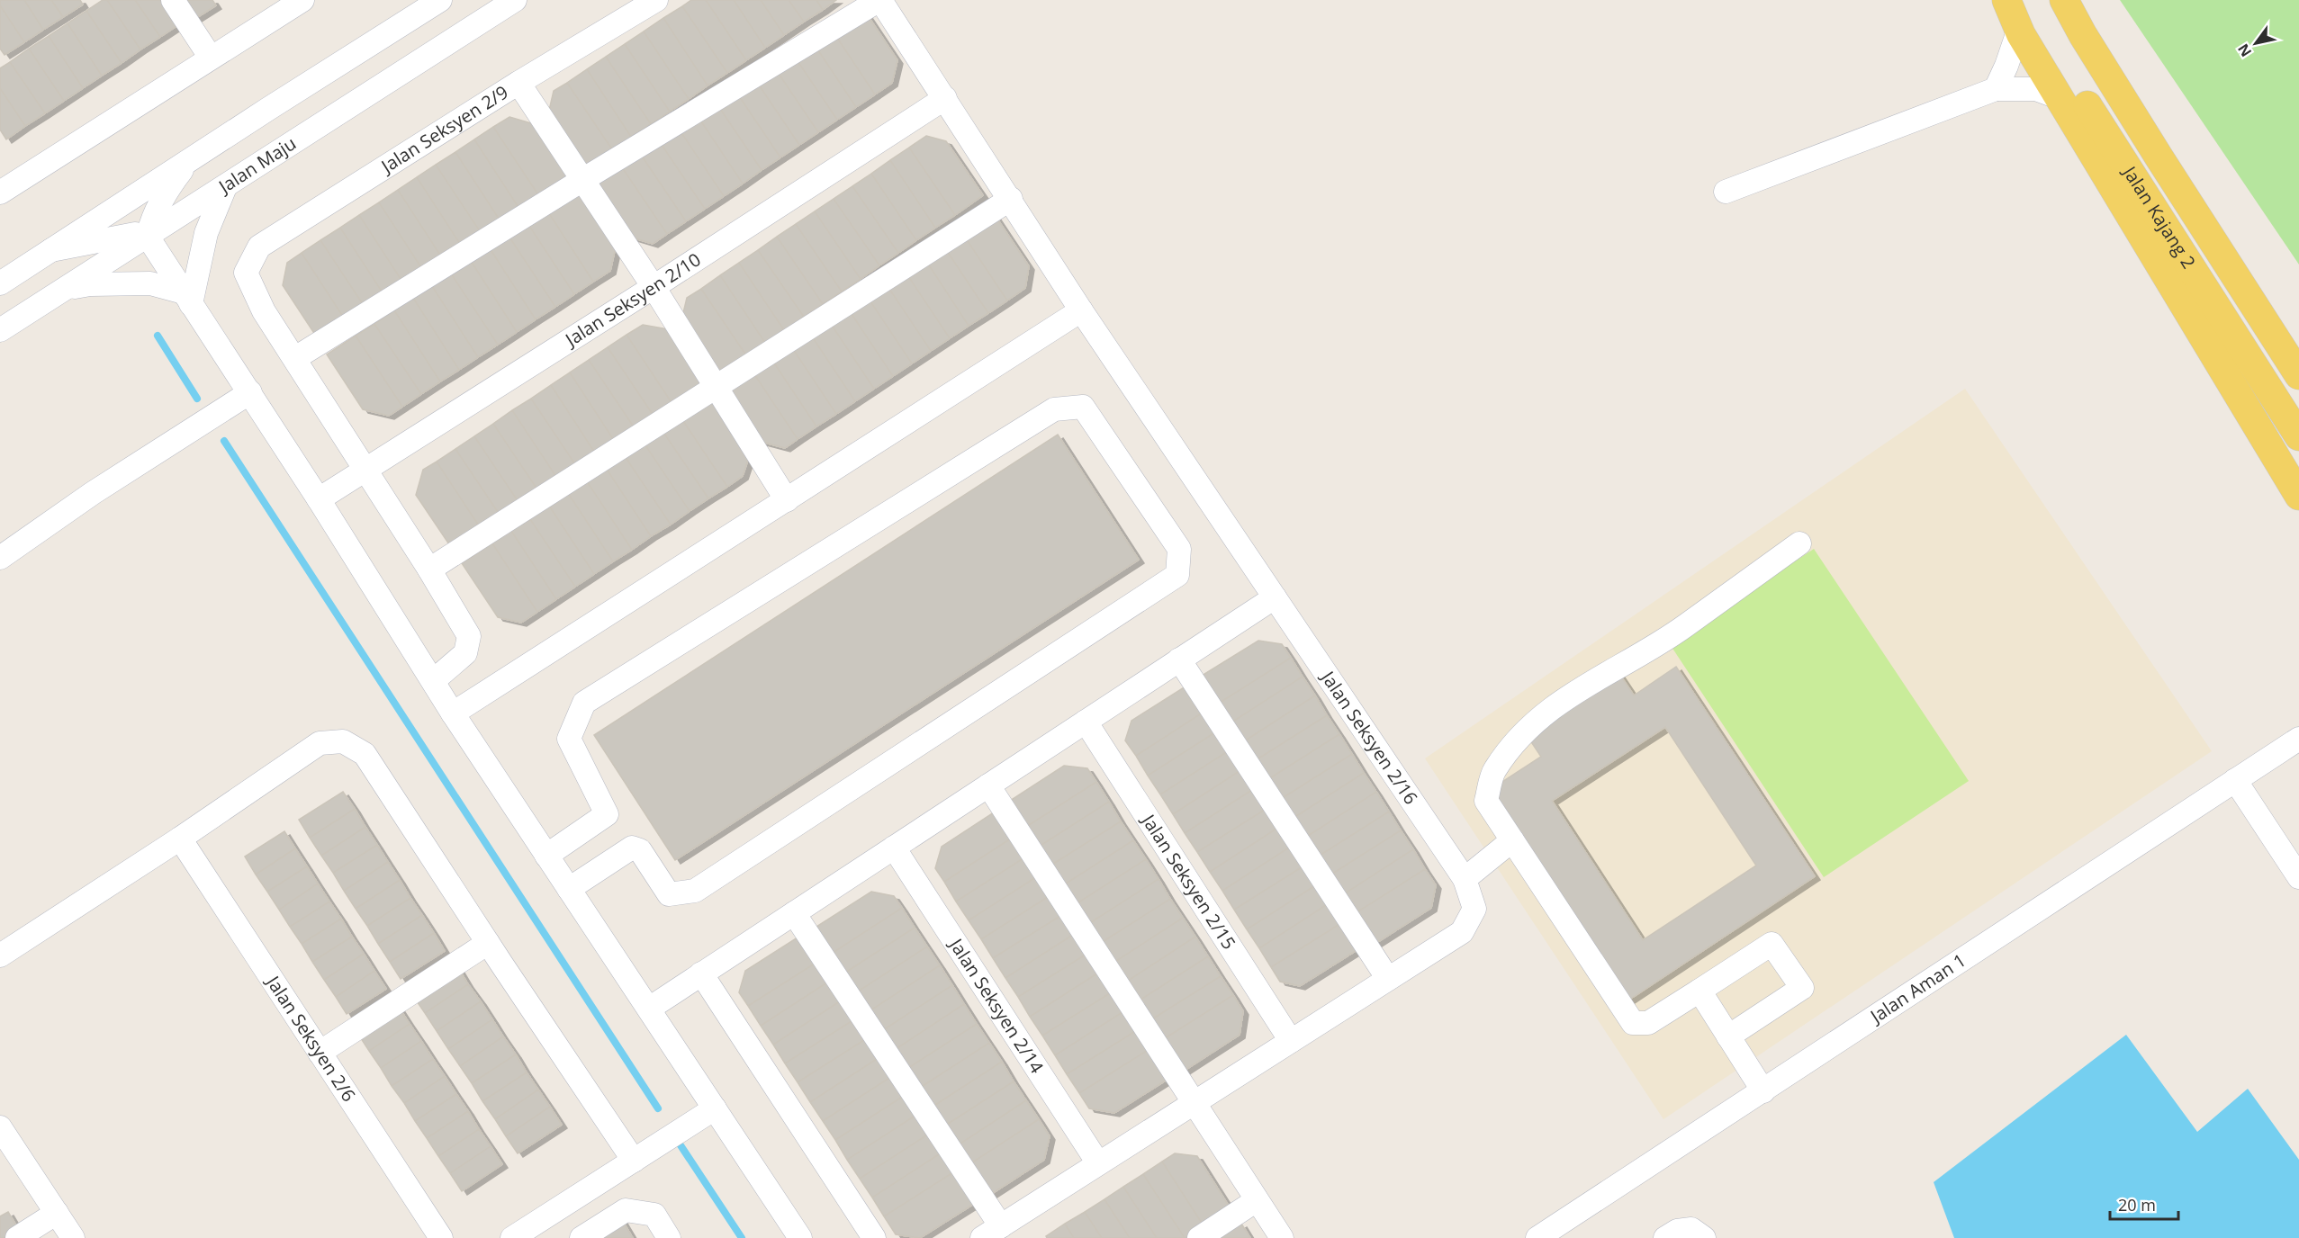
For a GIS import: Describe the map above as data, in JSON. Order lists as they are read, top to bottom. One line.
{"streets":{"main road":["Jalan Kajang 2"],"street":["Jalan Seksyen 2/9","Jalan Maju","Jalan Seksyen 2/10","Jalan Seksyen 2/16","Jalan Seksyen 2/15","Jalan Aman 1","Jalan Seksyen 2/14","Jalan Seksyen 2/6"]},"crossings":[["Jalan Seksyen 2/10","Jalan Seksyen 2/16"],["Jalan Seksyen 2/16","Jalan Seksyen 2/15"],["Jalan Seksyen 2/16","Jalan Seksyen 2/14"]],"scale_bar":"20 m","north":"bottom left"}
